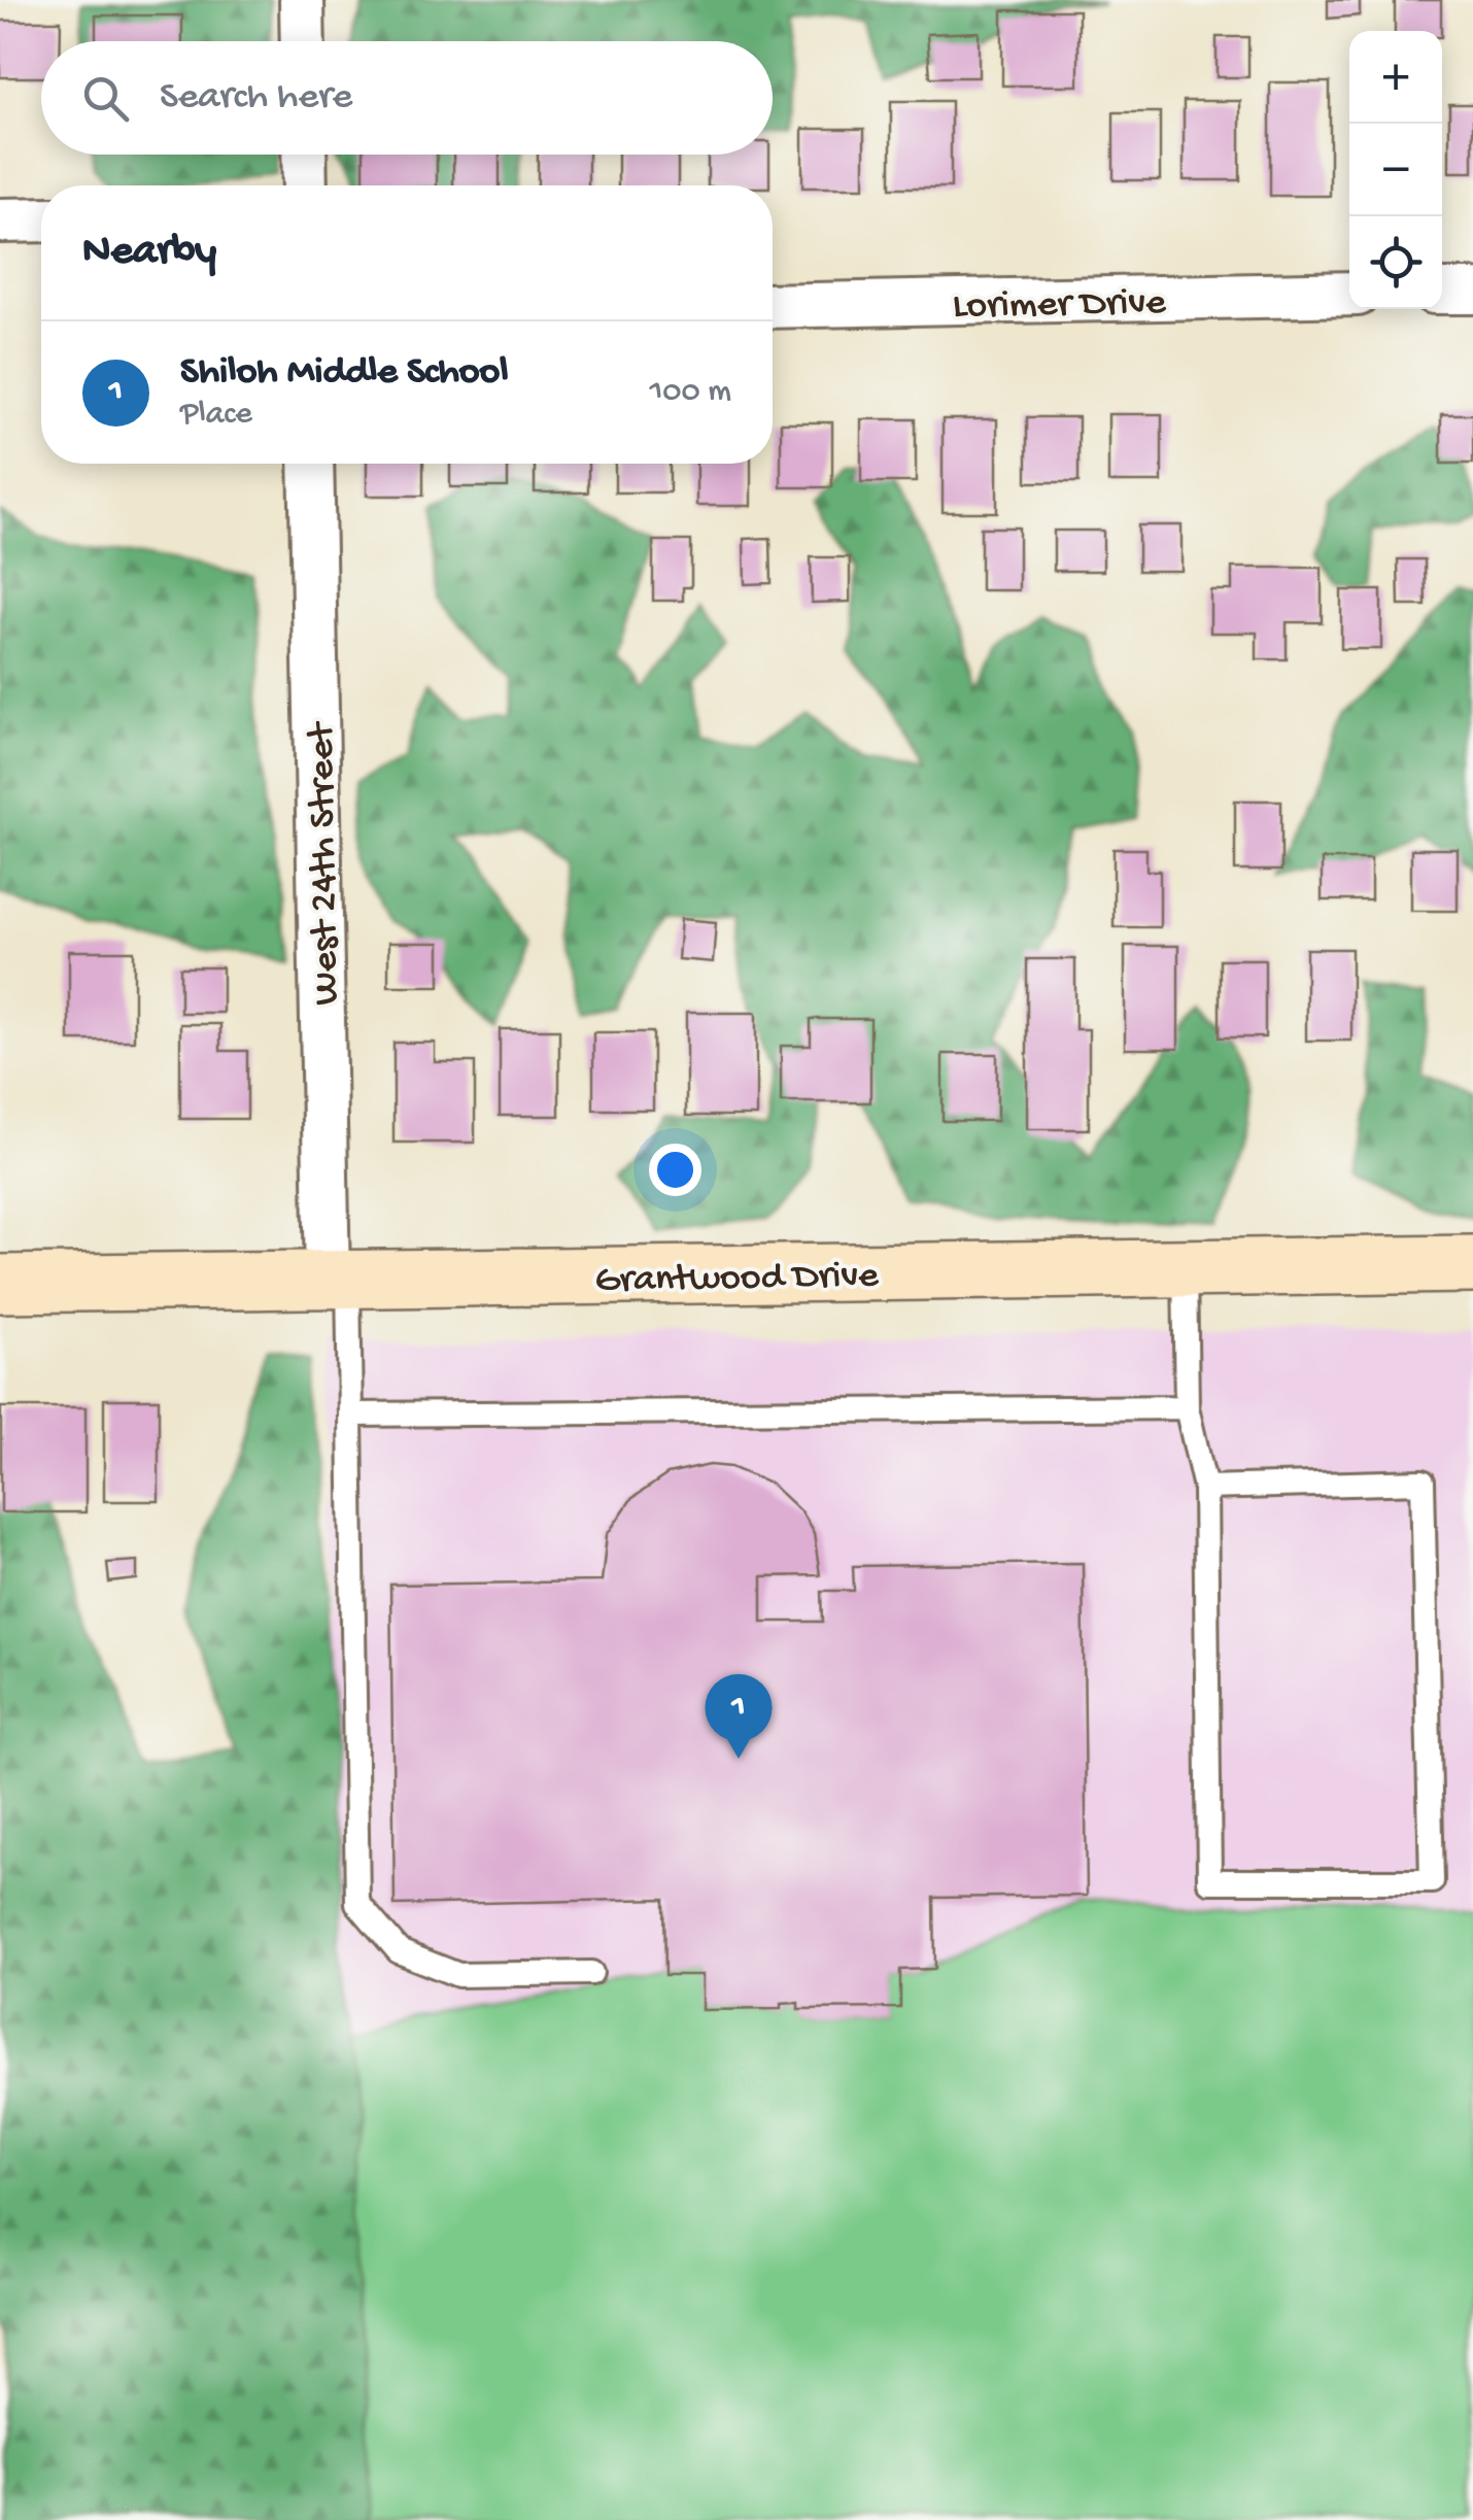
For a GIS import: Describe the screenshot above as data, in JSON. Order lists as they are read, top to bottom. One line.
{"streets":{"street":["Lorimer Drive","West 24th Street","Grantwood Drive"]},"crossings":[["West 24th Street","Grantwood Drive"]],"page":{"map_buttons":["+","−"],"search":"Search here","heading":"Nearby","list":[{"mark":"1","name":"Shiloh Middle School","note":"Place","value":"100 m"}],"pins":"1"}}
